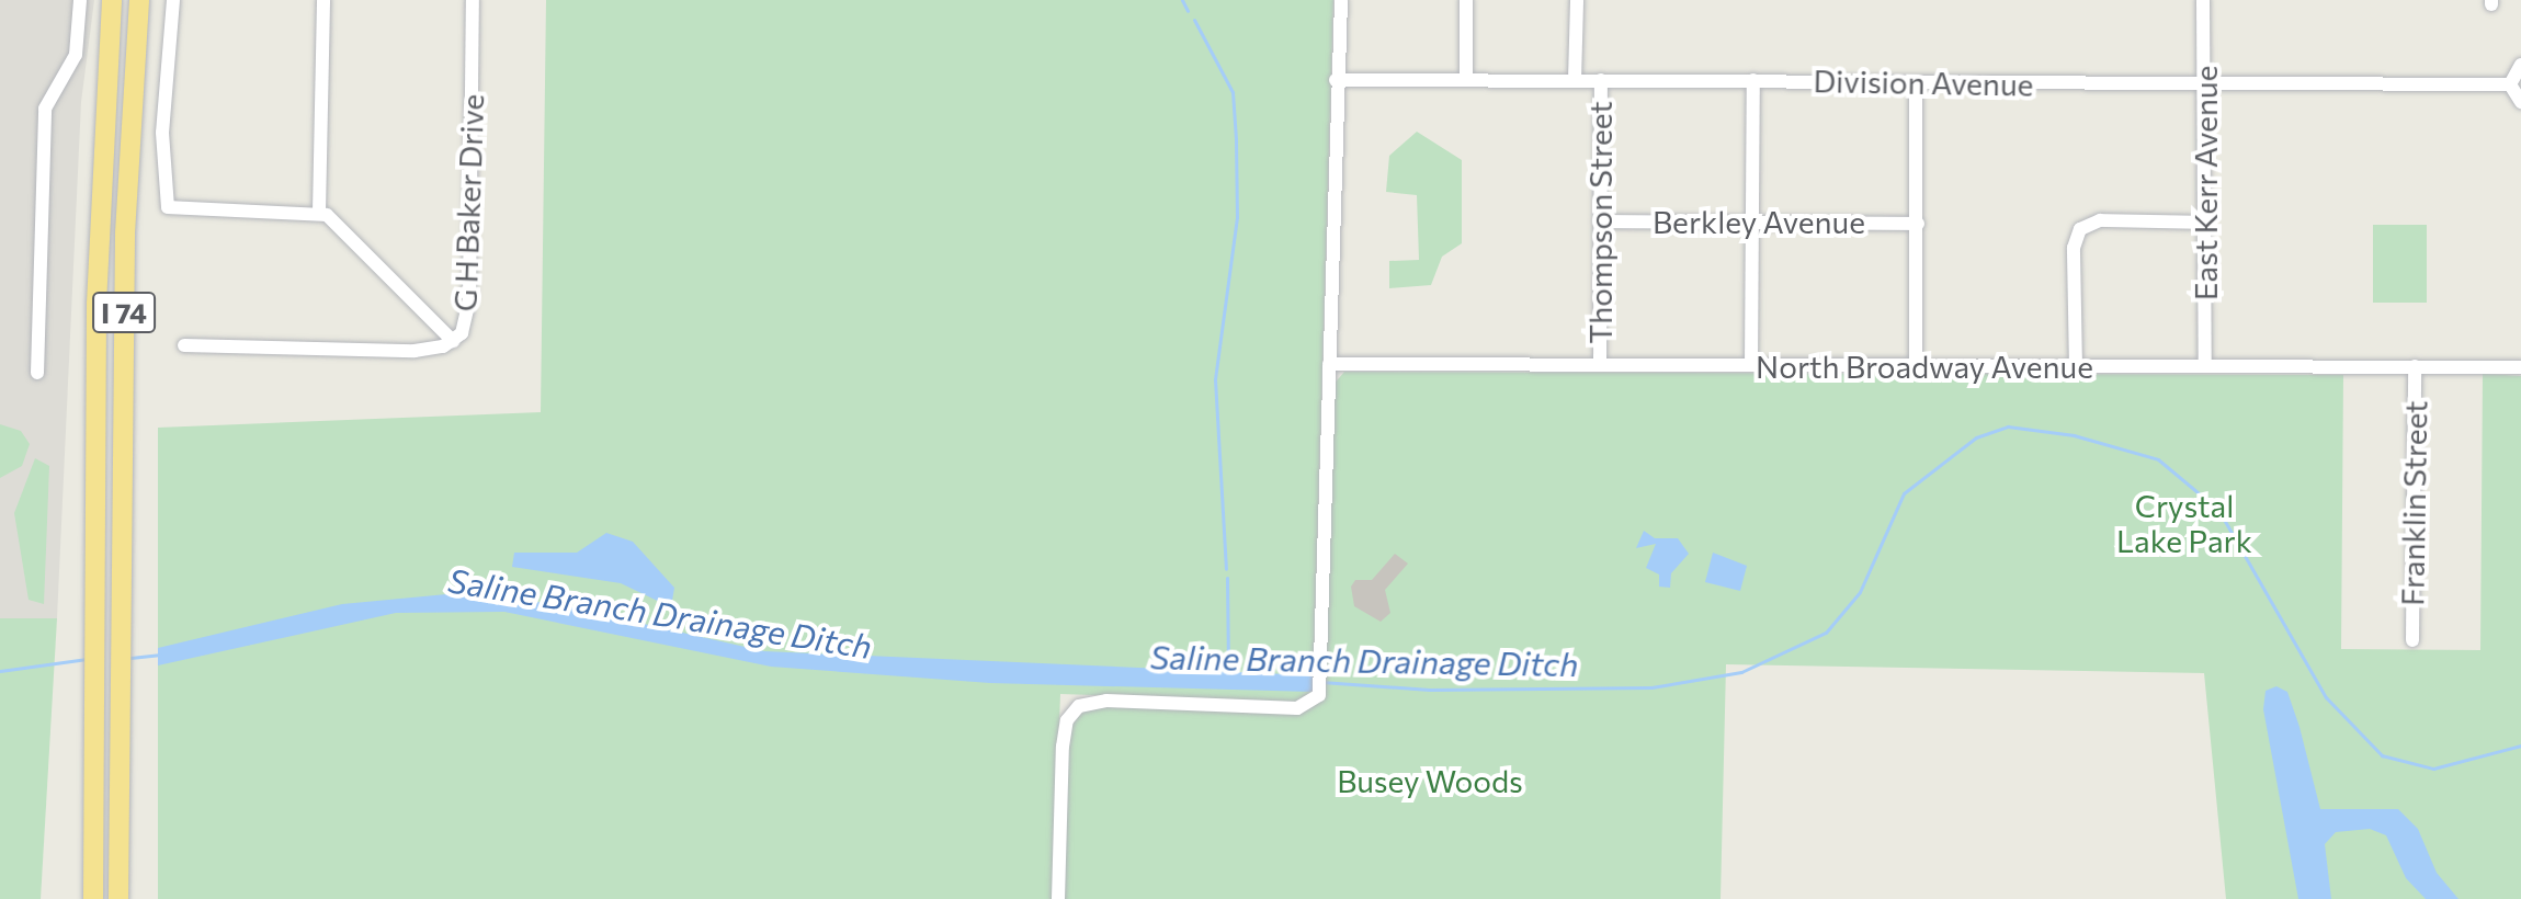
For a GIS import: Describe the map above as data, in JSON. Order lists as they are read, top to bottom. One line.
{"streets":{"highway":["I 74"],"street":["Division Avenue","East Kerr Avenue","G H Baker Drive","Berkley Avenue","Thompson Street","North Broadway Avenue","Franklin Street"]},"crossings":[["Division Avenue","East Kerr Avenue"],["Division Avenue","Thompson Street"],["East Kerr Avenue","North Broadway Avenue"],["Berkley Avenue","Thompson Street"],["Thompson Street","North Broadway Avenue"],["North Broadway Avenue","Franklin Street"]],"water":["Saline Branch Drainage Ditch"],"parks":["Crystal Lake Park","Busey Woods"]}
